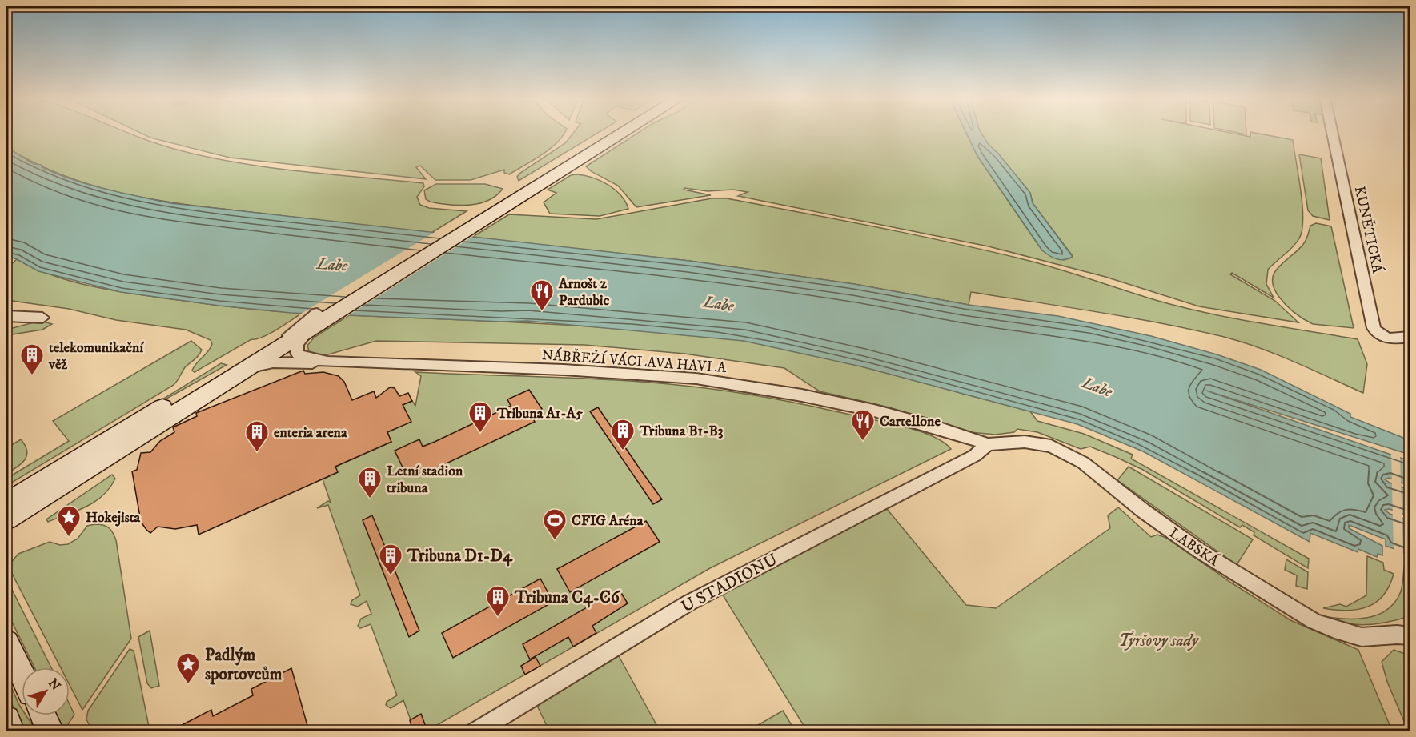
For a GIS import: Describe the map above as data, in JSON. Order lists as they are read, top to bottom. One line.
{"streets":{"street":["KUNĚTICKÁ","NÁBŘEŽÍ VÁCLAVA HAVLA","LABSKÁ","U STADIONU"]},"crossings":[["NÁBŘEŽÍ VÁCLAVA HAVLA","LABSKÁ"],["NÁBŘEŽÍ VÁCLAVA HAVLA","U STADIONU"],["LABSKÁ","U STADIONU"]],"water":["Labe"],"parks":["Tyršovy sady"],"places":{"restaurant":["Arnošt z Pardubic","Cartellone"],"building":["telekomunikační věž","Tribuna A1-A5","Tribuna B1-B3","enteria arena","Letní stadion tribuna","Tribuna D1-D4","Tribuna C4-C6"],"place":["Hokejista","Padlým sportovcům"],"sports":["CFIG Aréna"]},"north":"top right"}
